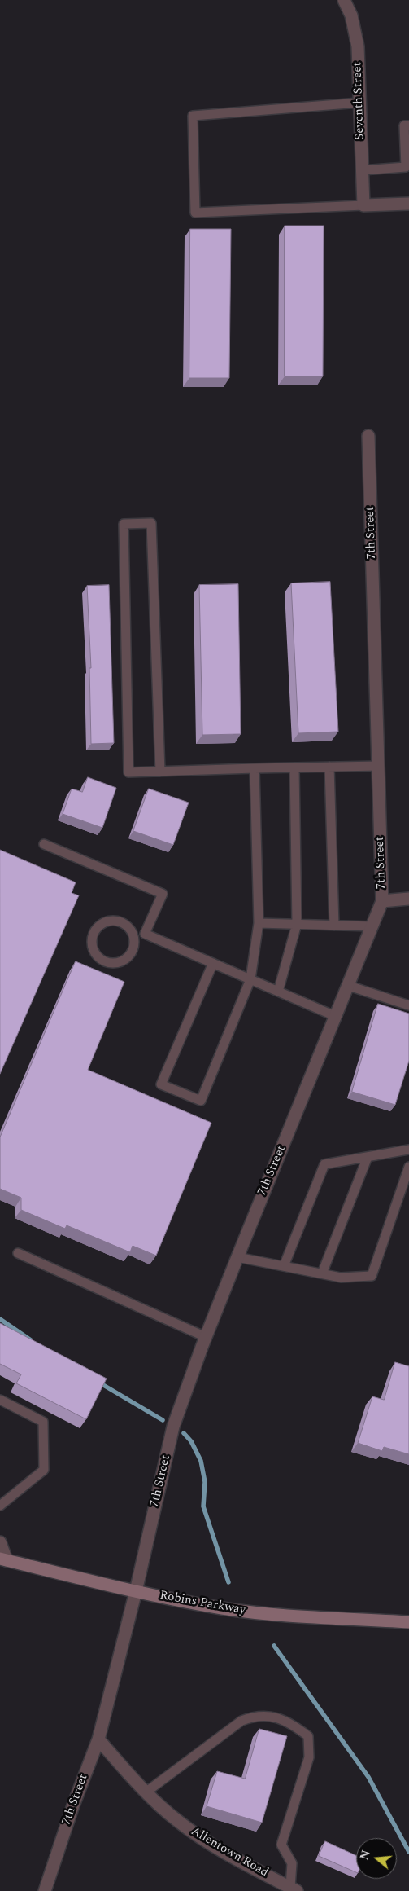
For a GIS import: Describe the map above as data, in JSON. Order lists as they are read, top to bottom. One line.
{"streets":{"street":["Seventh Street","7th Street","Robins Parkway","Allentown Road"]},"crossings":[["7th Street","Robins Parkway"],["7th Street","Allentown Road"]],"north":"left"}
